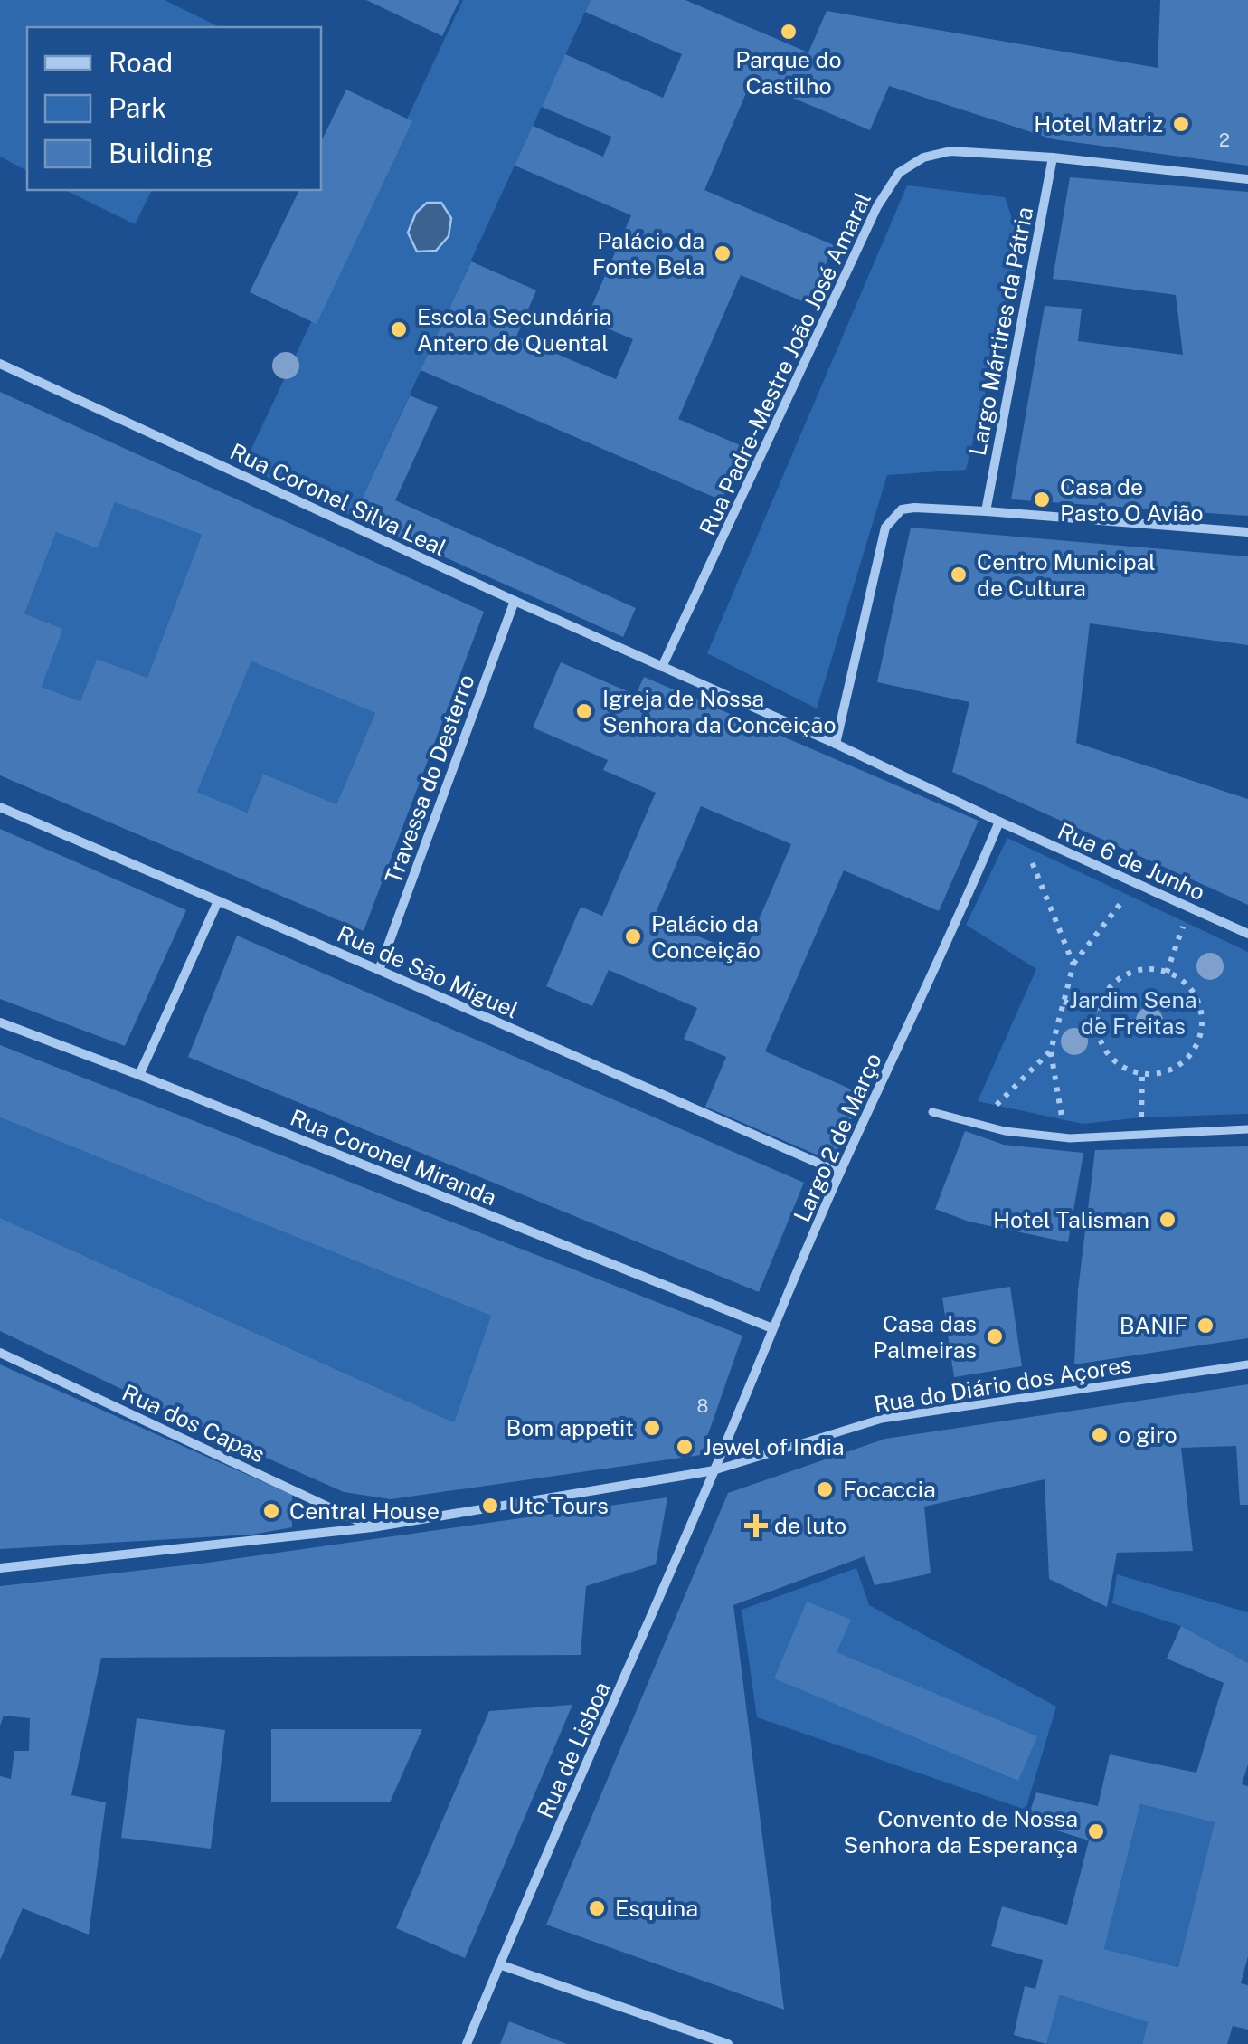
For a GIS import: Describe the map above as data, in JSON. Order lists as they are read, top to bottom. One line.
{"streets":{"street":["Largo Mártires da Pátria","Rua Padre-Mestre João José Amaral","Rua Coronel Silva Leal","Travessa do Desterro","Rua 6 de Junho","Rua de São Miguel","Largo 2 de Março","Rua Coronel Miranda","Rua do Diário dos Açores","Rua dos Capas","Rua de Lisboa"]},"crossings":[["Largo Mártires da Pátria","Rua Padre-Mestre João José Amaral"],["Rua Padre-Mestre João José Amaral","Rua Coronel Silva Leal"],["Rua Coronel Silva Leal","Travessa do Desterro"],["Rua Coronel Silva Leal","Rua 6 de Junho"],["Travessa do Desterro","Rua de São Miguel"],["Rua 6 de Junho","Largo 2 de Março"],["Rua de São Miguel","Largo 2 de Março"],["Largo 2 de Março","Rua Coronel Miranda"],["Largo 2 de Março","Rua do Diário dos Açores"],["Largo 2 de Março","Rua de Lisboa"],["Rua do Diário dos Açores","Rua de Lisboa"]],"parks":["Jardim Sena de Freitas"],"places":{"other":["Parque do Castilho","Hotel Matriz","Palácio da Fonte Bela","Escola Secundária Antero de Quental","Casa de Pasto O Avião","Centro Municipal de Cultura","Igreja de Nossa Senhora da Conceição","Palácio da Conceição","Hotel Talisman","BANIF","Casa das Palmeiras","Bom appetit","o giro","Jewel of India","Focaccia","Utc Tours","Central House","Convento de Nossa Senhora da Esperança","Esquina"],"health":["de luto"]},"house_numbers":["2","8"],"legend":["Road","Park","Building"]}
